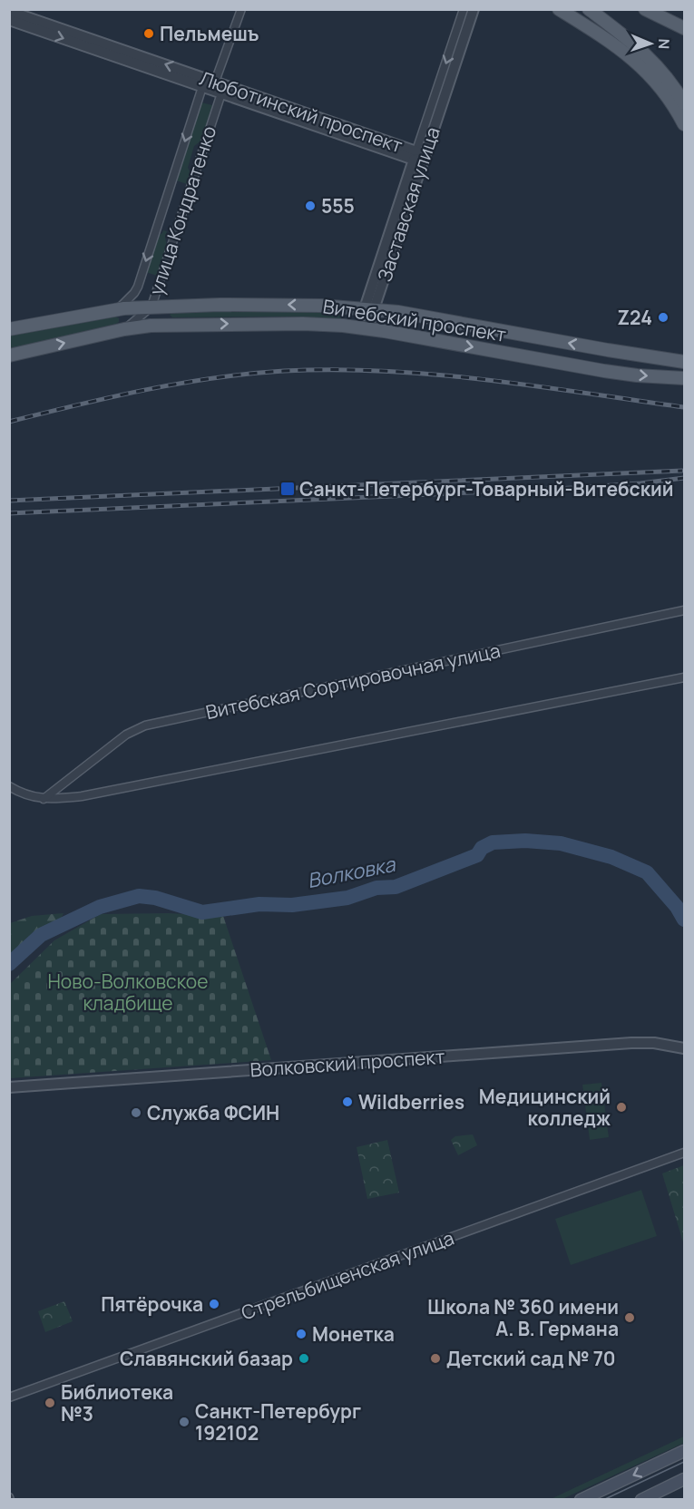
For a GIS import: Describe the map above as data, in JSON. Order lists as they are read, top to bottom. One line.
{"streets":{"main road":["Витебский проспект"],"street":["Люботинский проспект","Заставская улица","улица Кондратенко","Витебская Сортировочная улица","Волковский проспект","Стрельбищенская улица"]},"crossings":[["Люботинский проспект","Заставская улица"],["Люботинский проспект","улица Кондратенко"],["Заставская улица","Витебский проспект"],["улица Кондратенко","Витебский проспект"]],"water":["Волковка"],"parks":["Ново-Волковское кладбище"],"places":{"other":["Пельмешъ","555","Z24","Wildberries","Медицинский колледж","Служба ФСИН","Пятёрочка","Школа № 360 имени А. В. Германа","Монетка","Славянский базар","Детский сад № 70","Библиотека №3","Санкт-Петербург 192102"],"transit":["Санкт-Петербург-Товарный-Витебский"]},"north":"right"}
